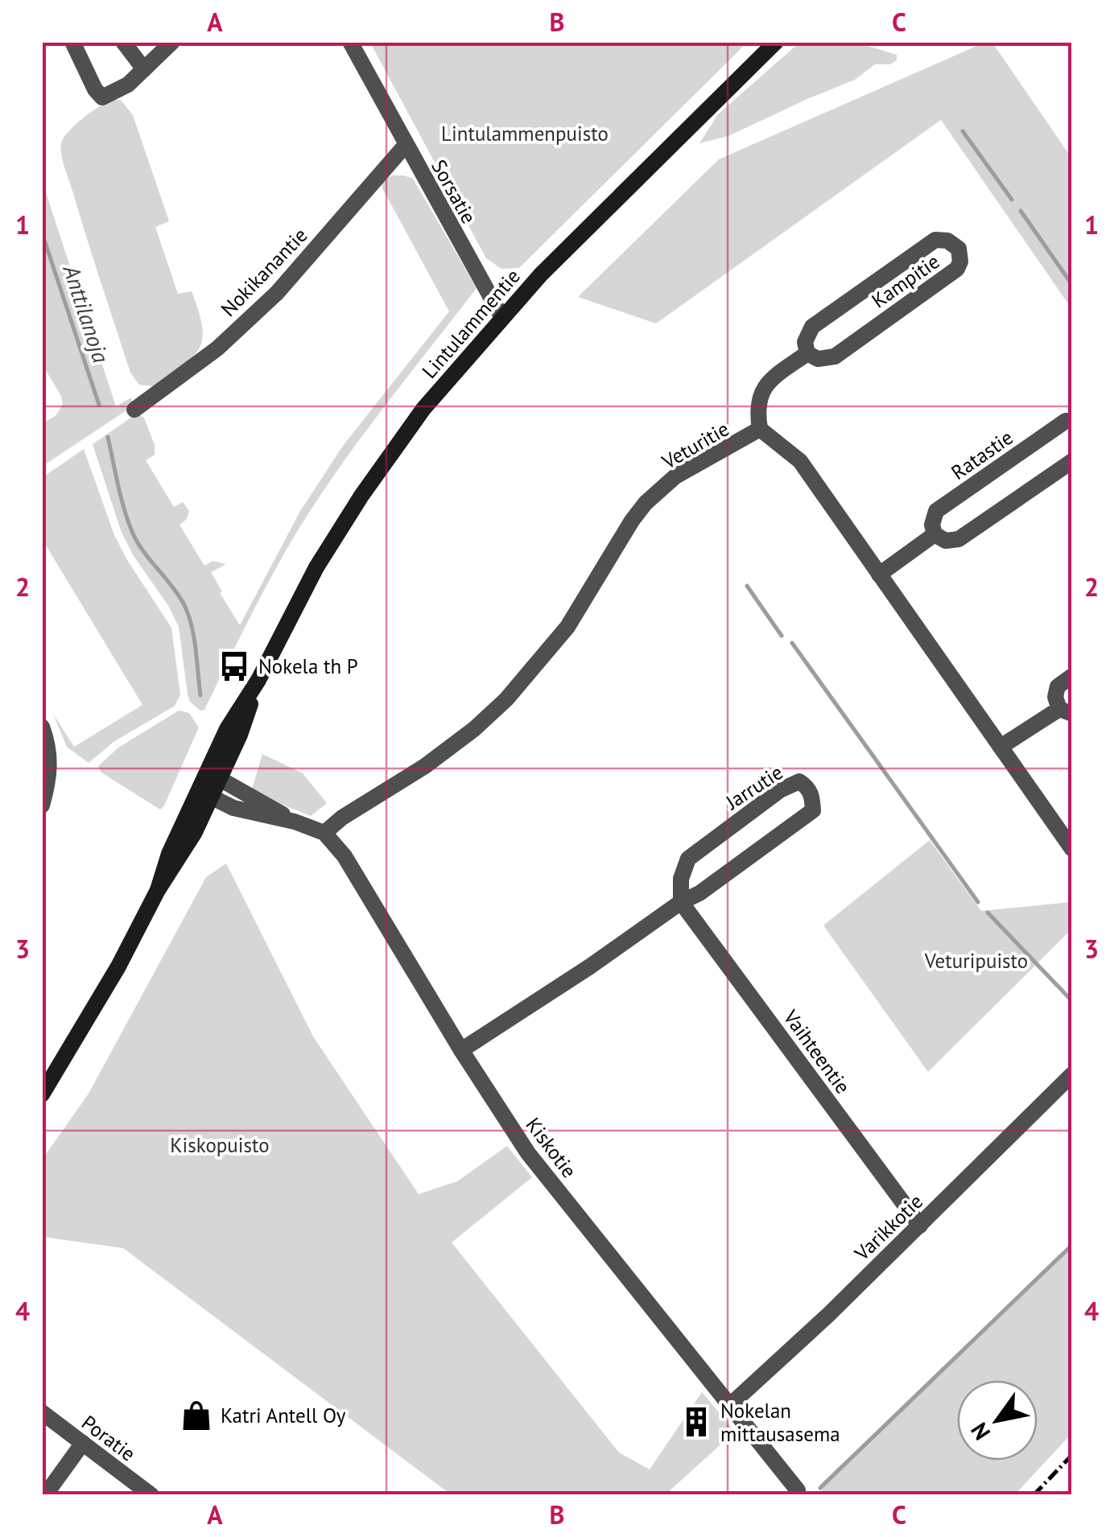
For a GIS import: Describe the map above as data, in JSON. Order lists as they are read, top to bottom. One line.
{"streets":{"street":["Sorsatie","Nokikanantie","Kampitie","Lintulammentie","Veturitie","Ratastie","Jarrutie","Vaihteentie","Kiskotie","Varikkotie","Poratie"]},"crossings":[["Sorsatie","Nokikanantie"],["Sorsatie","Lintulammentie"],["Kampitie","Veturitie"],["Lintulammentie","Kiskotie"],["Veturitie","Ratastie"],["Veturitie","Kiskotie"],["Jarrutie","Vaihteentie"],["Jarrutie","Kiskotie"],["Vaihteentie","Varikkotie"],["Kiskotie","Varikkotie"]],"water":["Anttilanoja"],"parks":["Lintulammenpuisto","Veturipuisto","Kiskopuisto"],"places":{"bus stop":["Nokela th P"],"shop":["Katri Antell Oy"],"building":["Nokelan mittausasema"]},"north":"bottom left","grid":{"columns":["A","B","C"],"rows":["1","2","3","4"]}}
